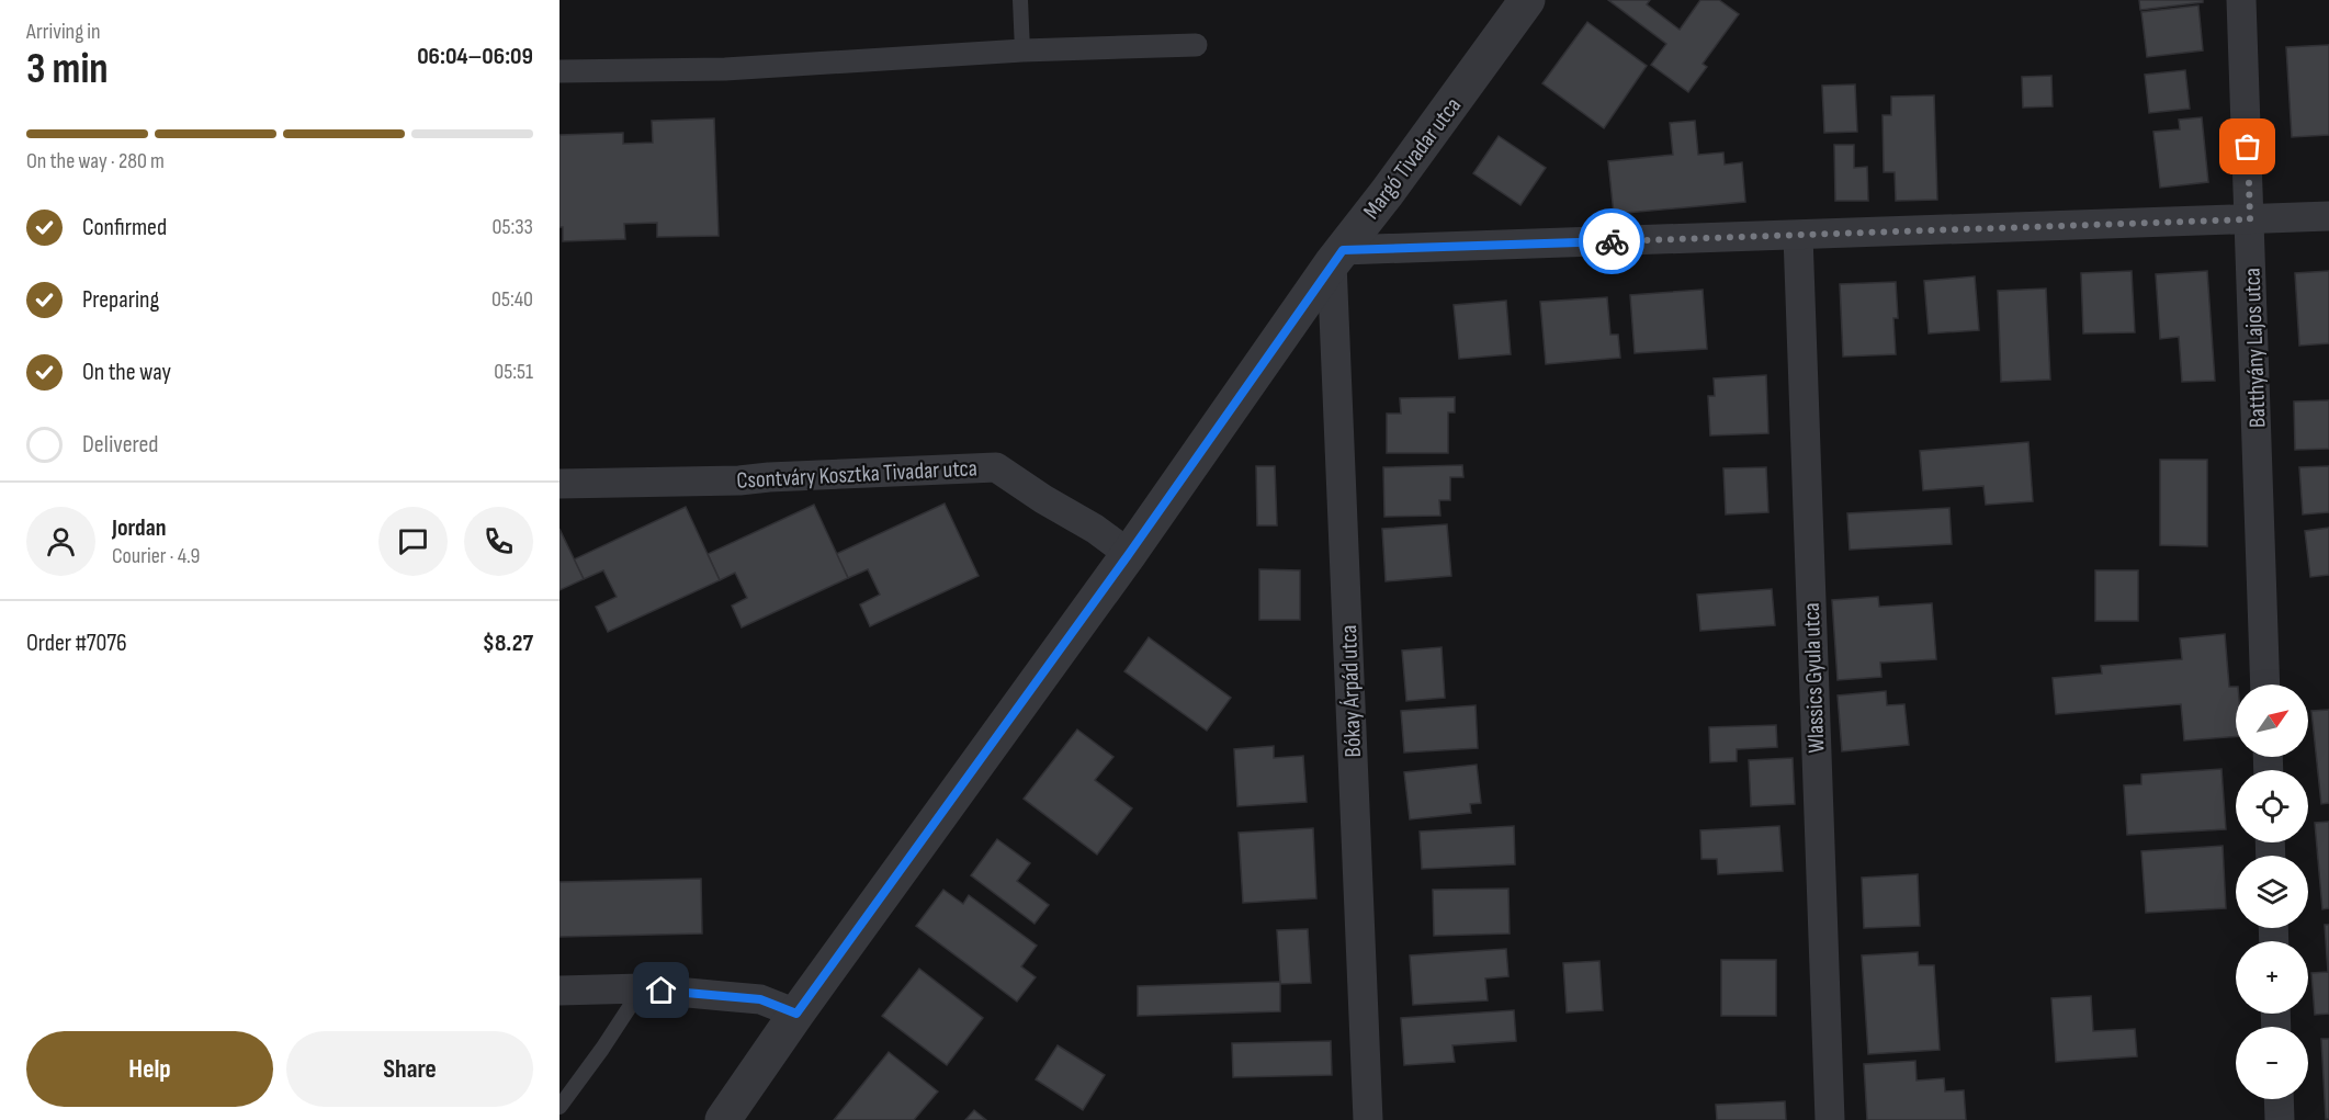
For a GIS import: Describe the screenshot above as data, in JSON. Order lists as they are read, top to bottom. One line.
{"streets":{"street":["Margó Tivadar utca","Batthyány Lajos utca","Csontváry Kosztka Tivadar utca","Wlassics Gyula utca","Bókay Árpád utca"]},"crossings":[["Margó Tivadar utca","Csontváry Kosztka Tivadar utca"],["Margó Tivadar utca","Bókay Árpád utca"]],"north":"top right","page":{"heading":["3 min","Arriving in","06:04–06:09"],"panel":["Jordan","Courier · 4.9","Order #7076","$8.27"],"bar":"On the way · 280 m","list":[["Confirmed","05:33"],["Preparing","05:40"],["On the way","05:51"],"Delivered"],"map_buttons":["+","−"],"buttons":["Help","Share"]}}
